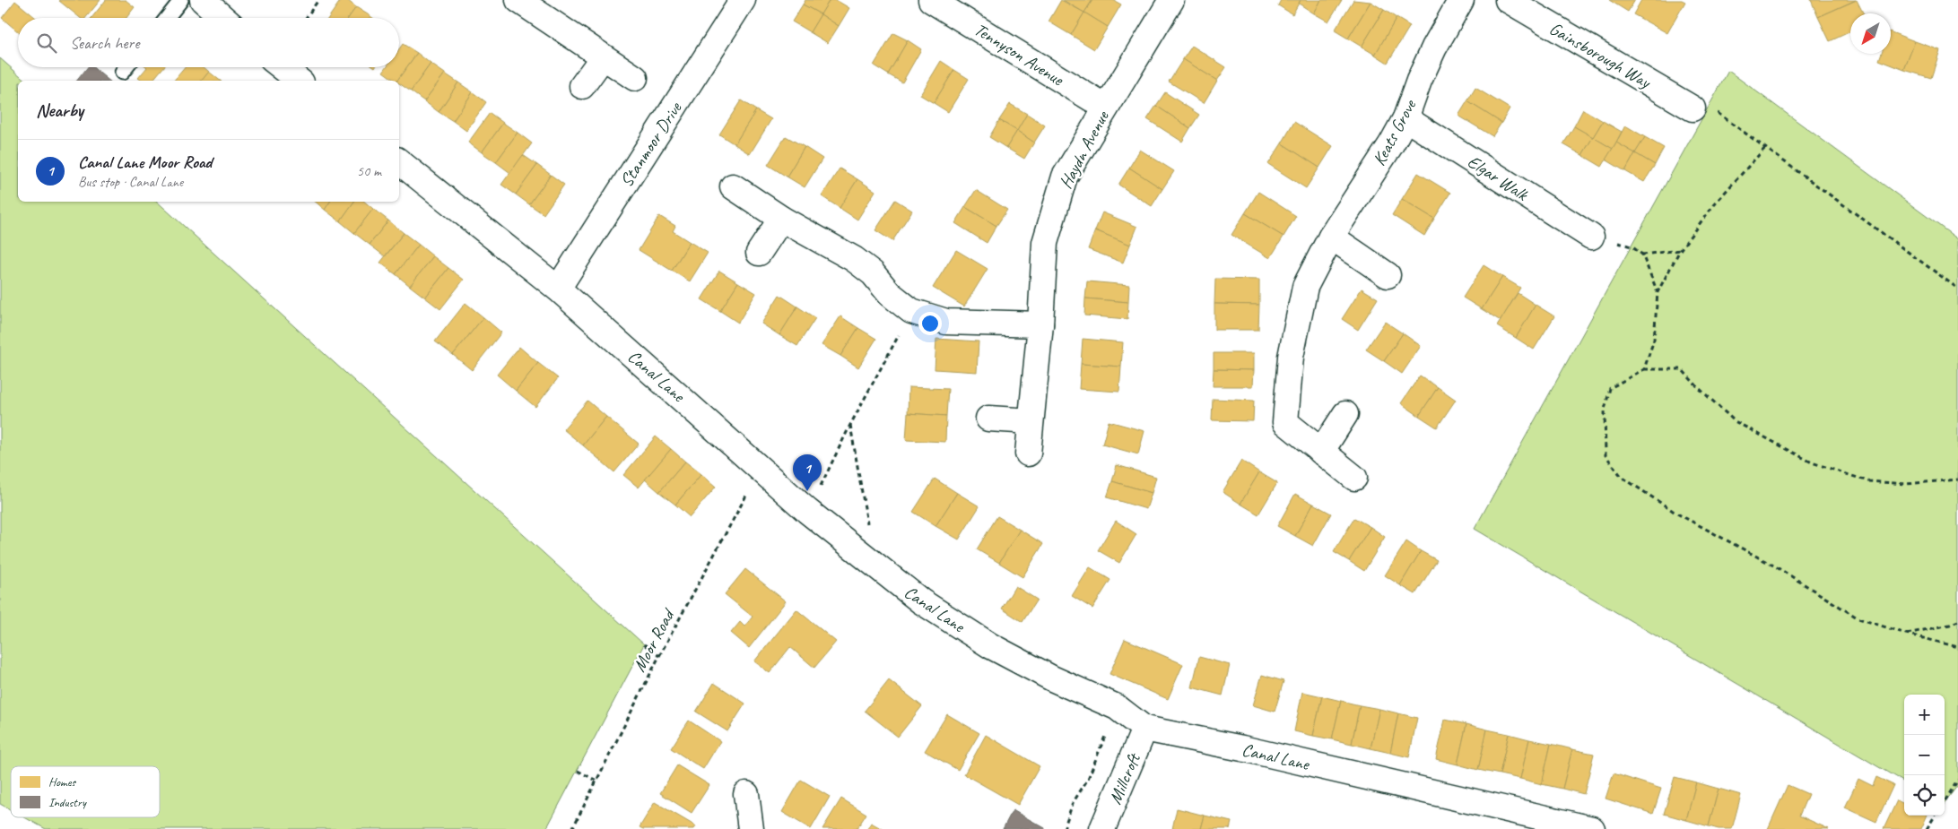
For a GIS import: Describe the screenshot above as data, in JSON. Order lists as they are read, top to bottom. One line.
{"streets":{"street":["Tennyson Avenue","Gainsborough Way","Keats Grove","Stanmoor Drive","Haydn Avenue","Elgar Walk","Canal Lane","Millcroft"],"path":["Moor Road"]},"crossings":[["Tennyson Avenue","Haydn Avenue"],["Keats Grove","Elgar Walk"],["Stanmoor Drive","Canal Lane"],["Canal Lane","Moor Road"],["Canal Lane","Millcroft"]],"legend":["Homes","Industry"],"north":"bottom left","page":{"search":"Search here","heading":"Nearby","list":[{"mark":"1","name":"Canal Lane Moor Road","note":"Bus stop · Canal Lane","value":"50 m"}],"pins":"1","map_buttons":["+","−"]}}
